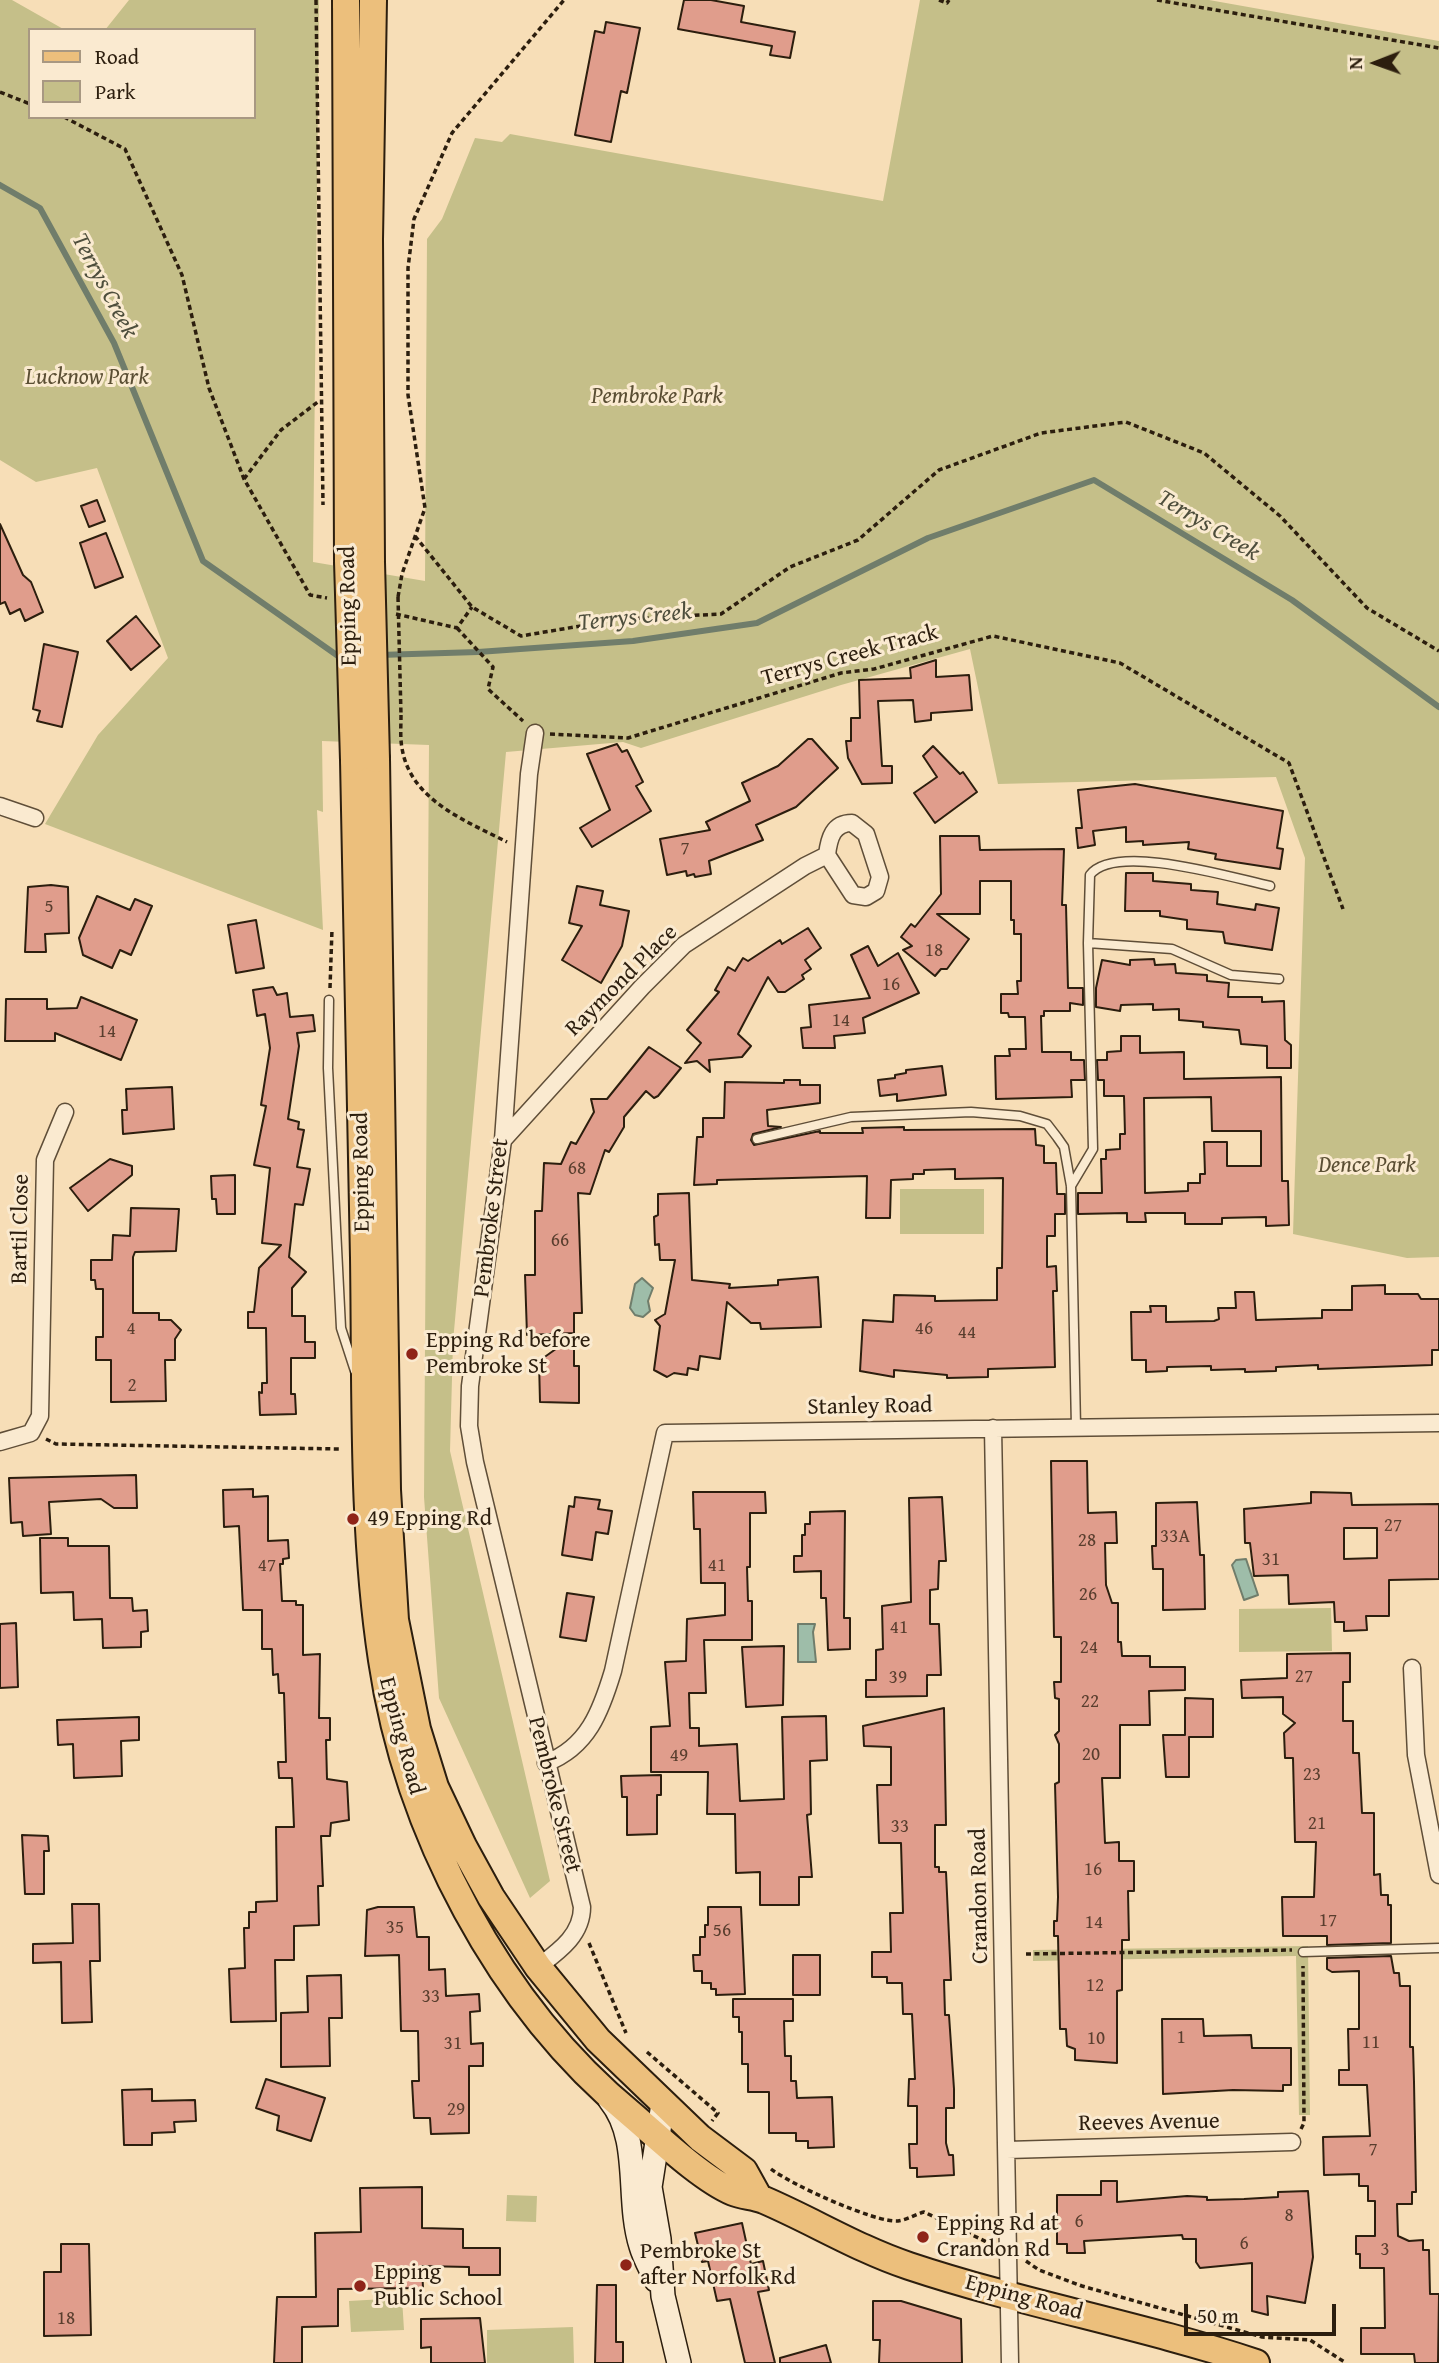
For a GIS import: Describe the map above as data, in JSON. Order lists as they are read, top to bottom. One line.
{"streets":{"main road":["Epping Road"],"street":["Raymond Place","Pembroke Street","Bartil Close","Stanley Road","Crandon Road","Reeves Avenue"],"path":["Terrys Creek Track"]},"crossings":[["Epping Road","Crandon Road"],["Terrys Creek Track","Pembroke Street"],["Raymond Place","Pembroke Street"],["Pembroke Street","Stanley Road"],["Stanley Road","Crandon Road"],["Crandon Road","Reeves Avenue"]],"water":["Terrys Creek"],"parks":["Lucknow Park","Pembroke Park","Dence Park"],"places":["Epping Rd before Pembroke St","49 Epping Rd","Epping Rd at Crandon Rd","Pembroke St after Norfolk Rd","Epping Public School"],"house_numbers":["7","5","18","16","14","14","68","66","4","46","44","2","27","33A","28","31","47","41","26","41","24","27","39","22","20","49","23","21","33","16","17","14","35","56","12","33","1","10","11","31","29","7","8","6","6","3","18"],"legend":["Road","Park"],"scale_bar":"50 m","north":"left"}
